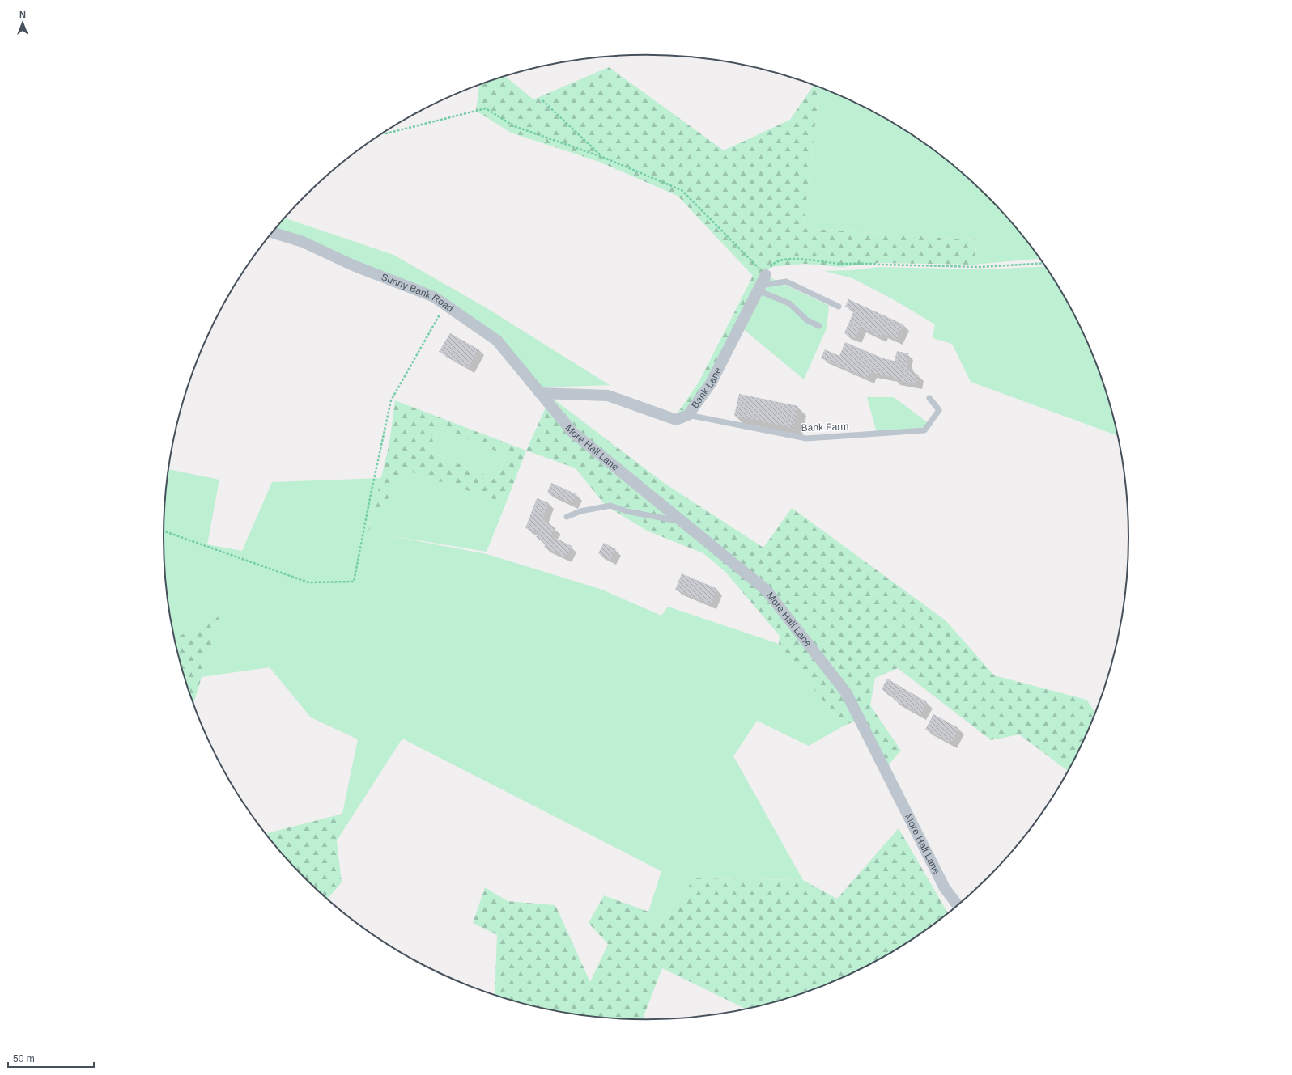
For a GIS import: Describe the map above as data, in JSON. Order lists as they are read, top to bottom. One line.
{"streets":{"street":["Sunny Bank Road","Bank Lane","More Hall Lane"],"lane":["Bank Farm"]},"crossings":[["Sunny Bank Road","Bank Lane"],["Sunny Bank Road","More Hall Lane"],["Bank Lane","Bank Farm"],["Bank Lane","More Hall Lane"]],"scale_bar":"50 m","north":"top"}
